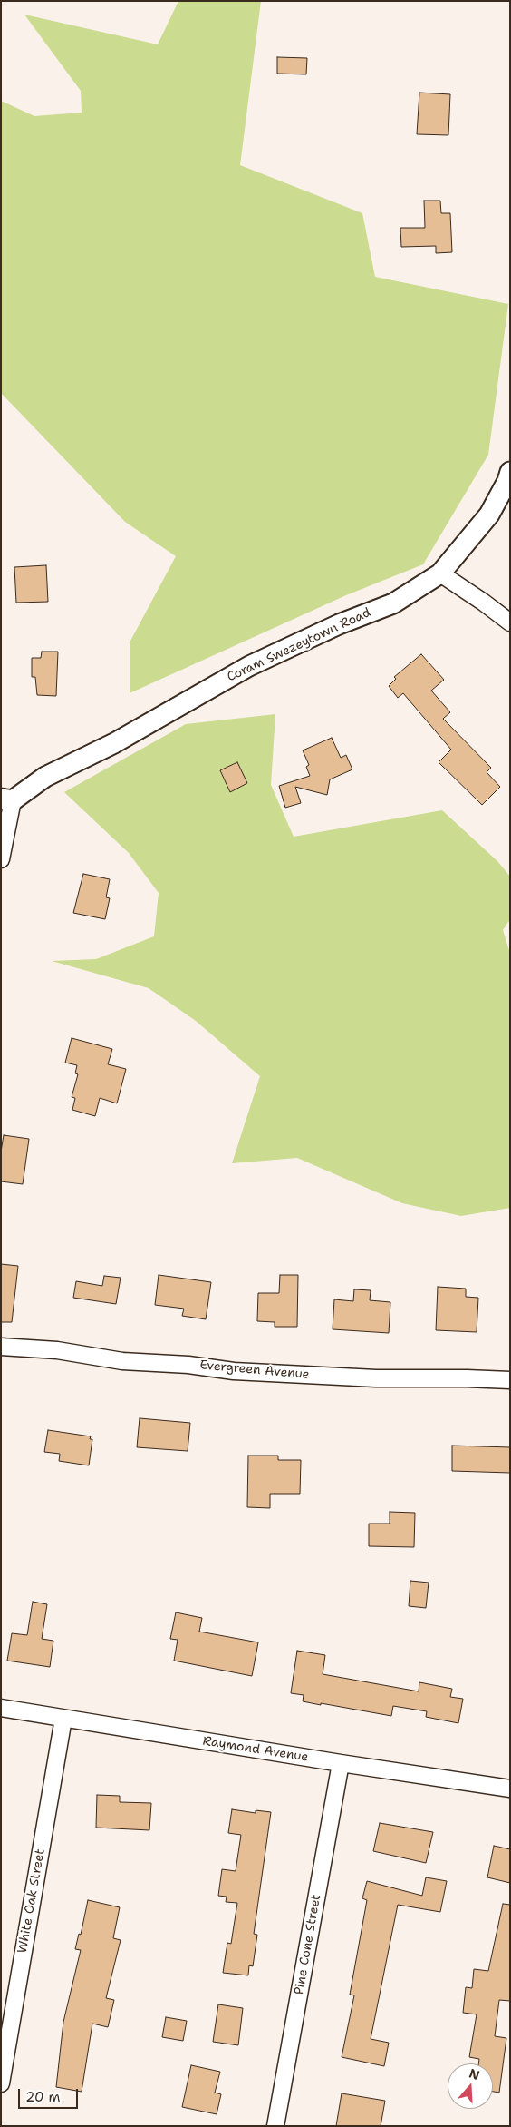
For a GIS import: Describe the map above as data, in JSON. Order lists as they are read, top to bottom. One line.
{"streets":{"street":["Coram Swezeytown Road","Evergreen Avenue","Raymond Avenue","White Oak Street","Pine Cone Street"]},"crossings":[["Raymond Avenue","White Oak Street"],["Raymond Avenue","Pine Cone Street"]],"scale_bar":"20 m","north":"top"}
